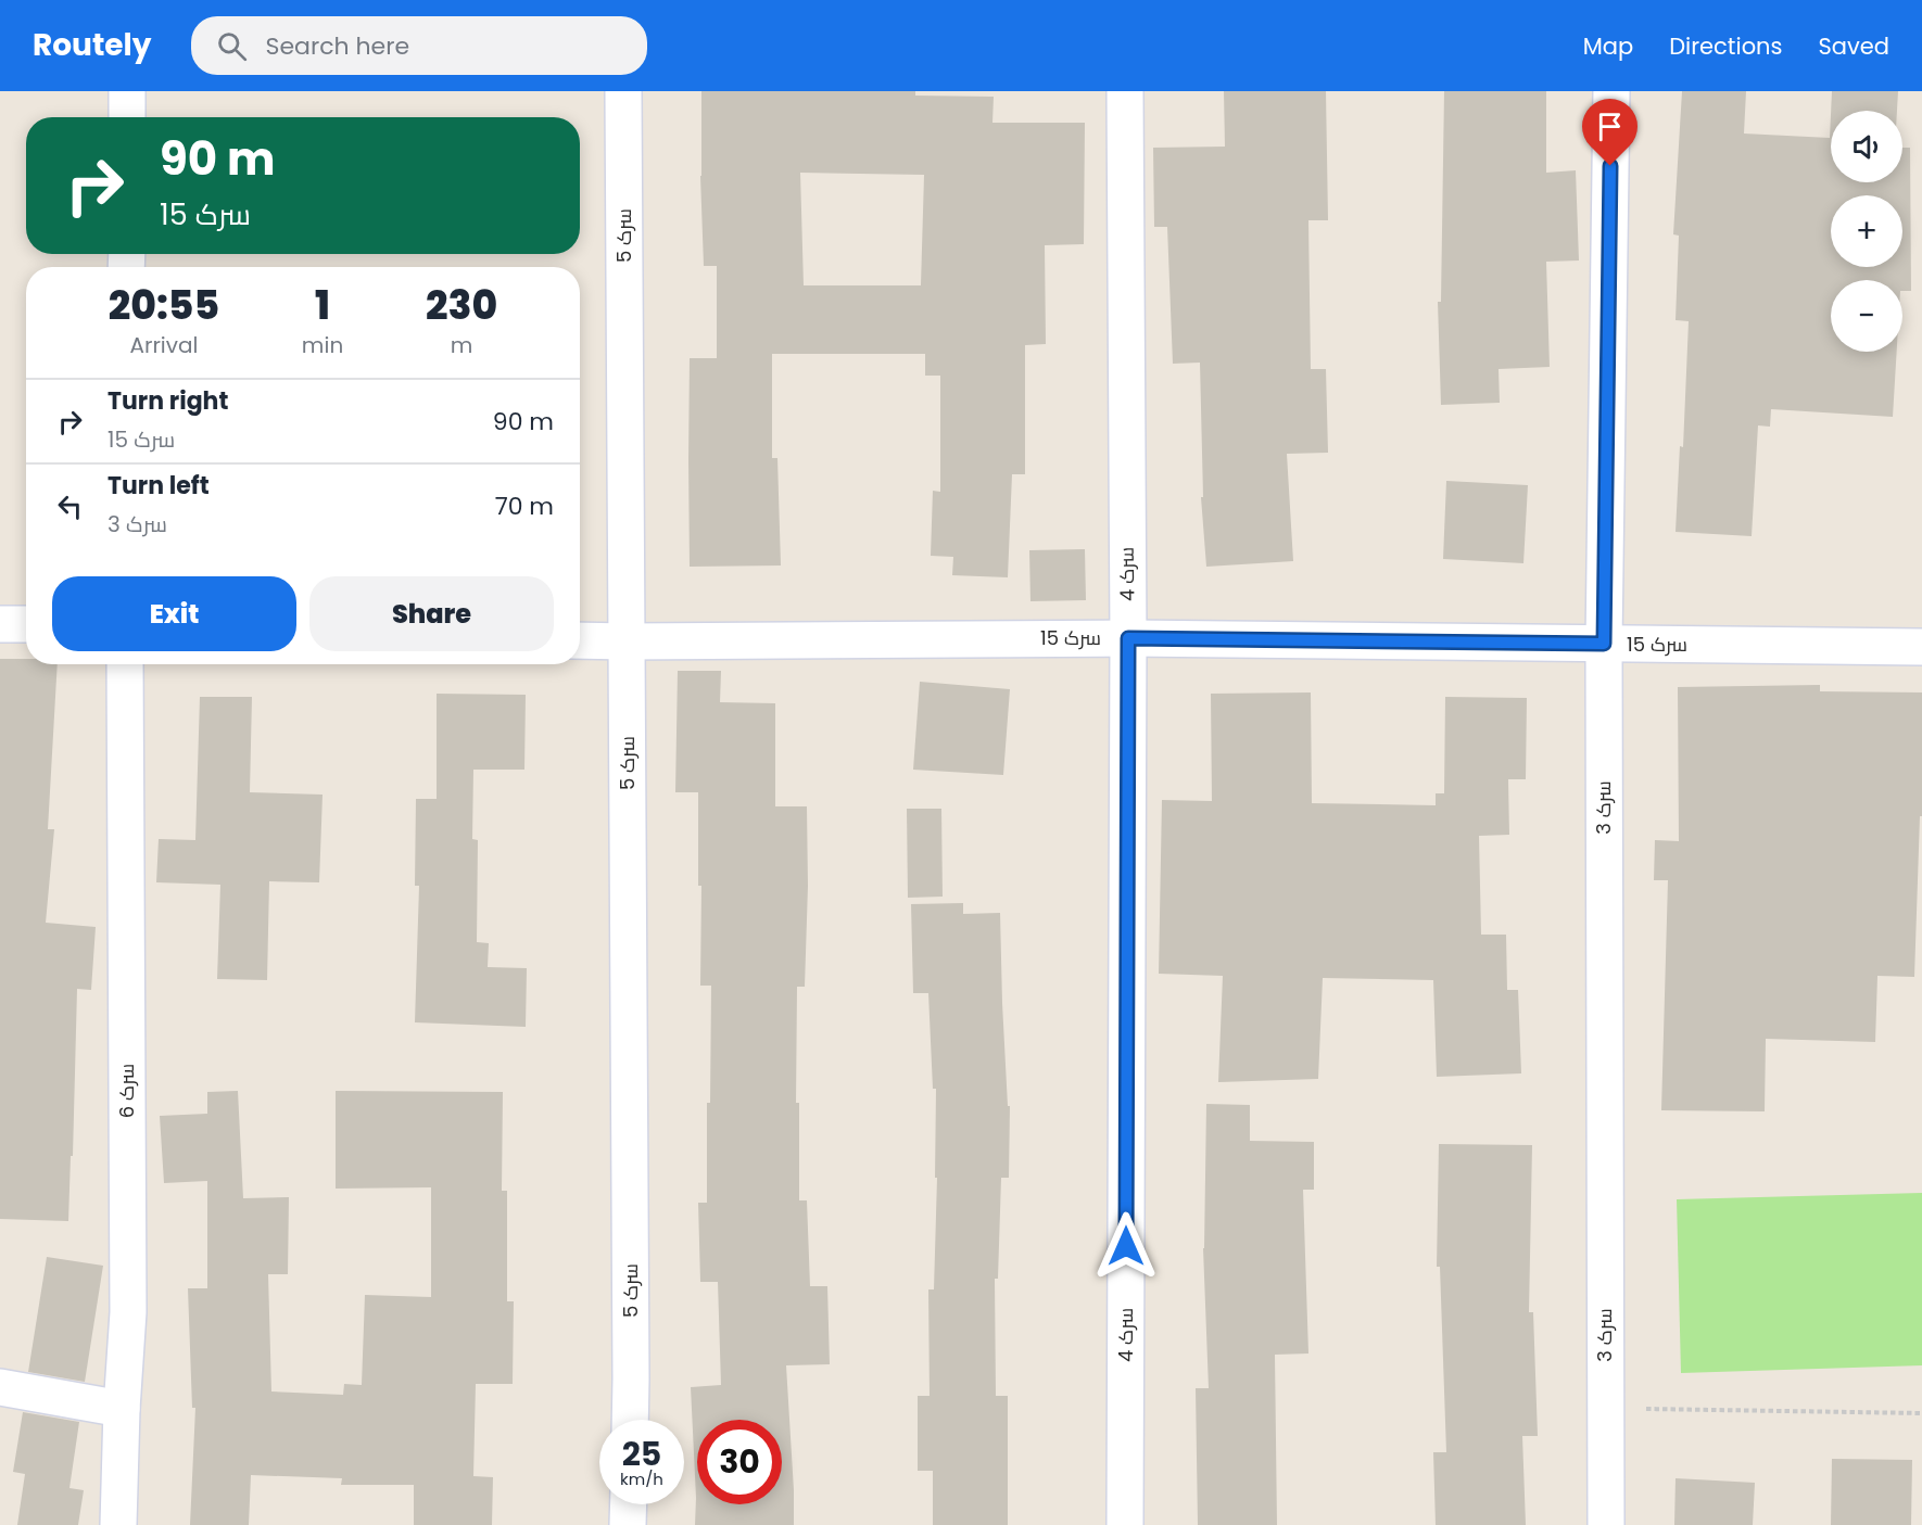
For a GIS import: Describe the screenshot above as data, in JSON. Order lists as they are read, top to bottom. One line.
{"streets":{"street":["سرک 5","سرک 4","سرک 15","سرک 3","سرک 6"]},"crossings":[["سرک 5","سرک 15"],["سرک 4","سرک 15"],["سرک 15","سرک 3"]],"page":{"header":"Routely","search":"Search here","nav":["Map","Directions","Saved"],"map_buttons":["+","−"],"turn":["90 m","سرک 15"],"eta":["20:55","Arrival","1","min","230","m"],"list":[{"name":"Turn right","note":"سرک 15","value":"90 m"},{"name":"Turn left","note":"سرک 3","value":"70 m"}],"buttons":["Exit","Share"],"speed":"25 km/h","limit":"30"}}
